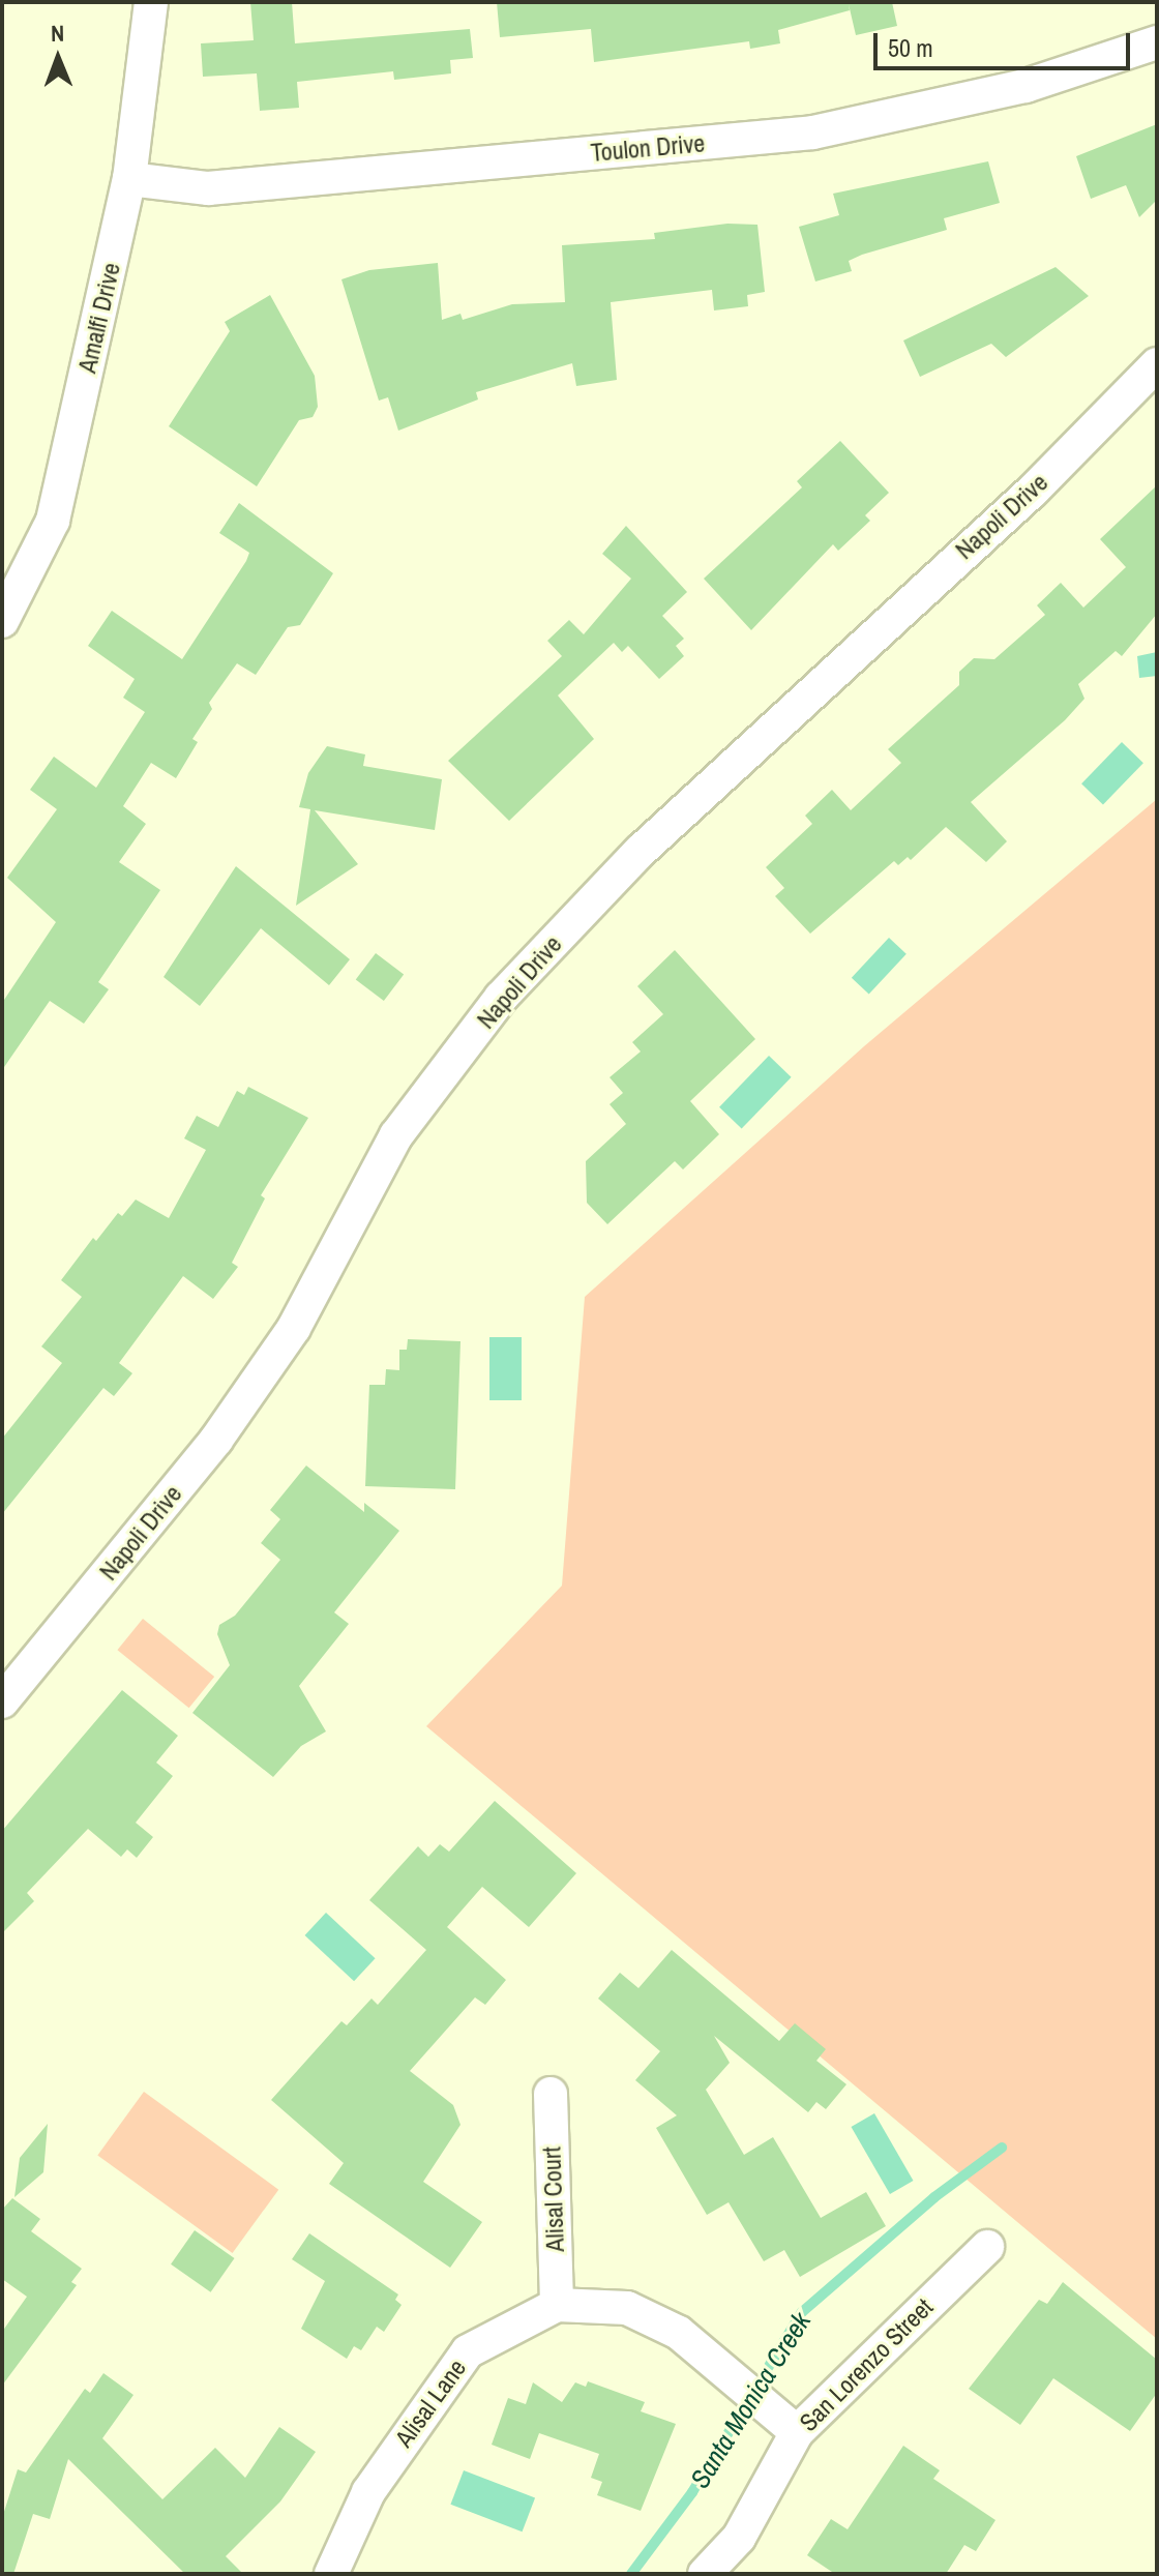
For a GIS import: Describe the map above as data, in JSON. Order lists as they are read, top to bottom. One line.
{"streets":{"street":["Toulon Drive","Amalfi Drive","Napoli Drive","Alisal Court","San Lorenzo Street","Alisal Lane"]},"crossings":[["Toulon Drive","Amalfi Drive"],["Alisal Court","Alisal Lane"]],"water":["Santa Monica Creek"],"scale_bar":"50 m","north":"top"}
